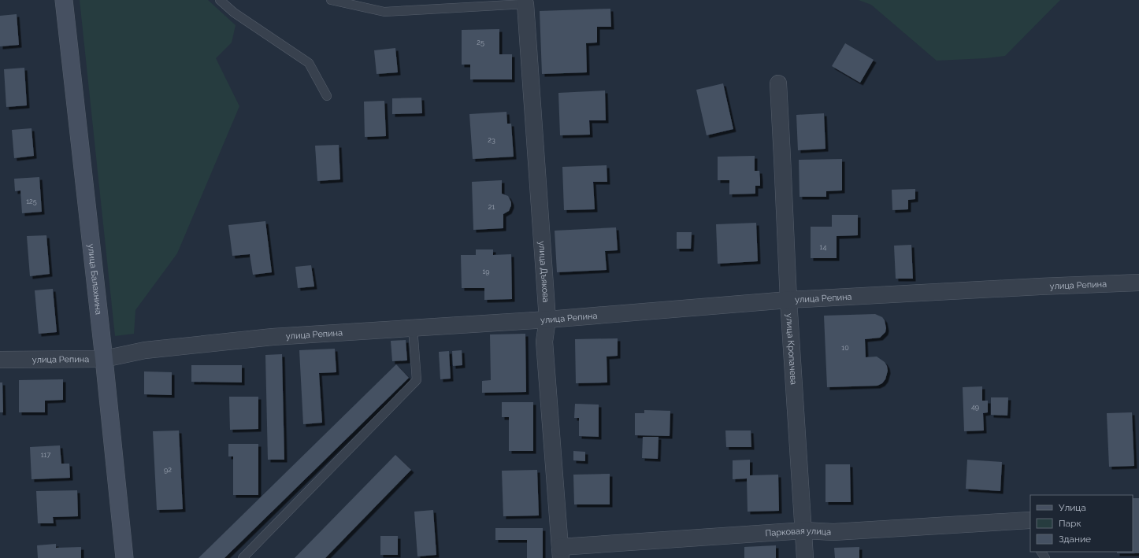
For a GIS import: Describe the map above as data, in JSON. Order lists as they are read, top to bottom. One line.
{"streets":{"street":["улица Дъякова","улица Балахнина","улица Репина","улица Кропачева","Парковая улица"]},"crossings":[["улица Дъякова","улица Репина"],["улица Дъякова","Парковая улица"],["улица Балахнина","улица Репина"],["улица Репина","улица Кропачева"],["улица Кропачева","Парковая улица"]],"house_numbers":["25","23","125","21","14","19","10","49","117","92"],"legend":["Улица","Парк","Здание"]}
